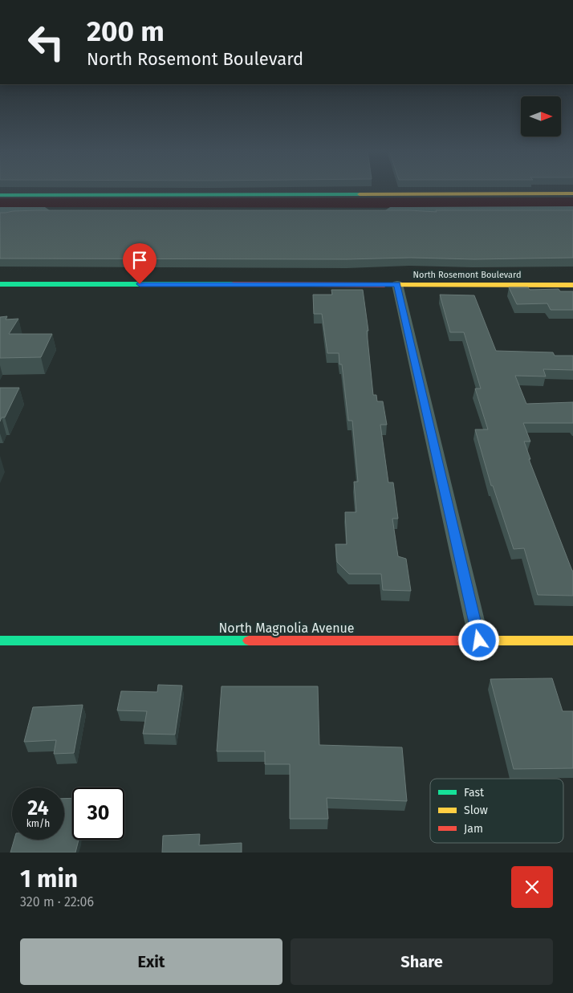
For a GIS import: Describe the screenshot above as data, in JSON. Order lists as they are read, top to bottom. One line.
{"streets":{"street":["North Rosemont Boulevard","North Magnolia Avenue"]},"legend":["Fast","Slow","Jam"],"north":"right","page":{"turn":["200 m","North Rosemont Boulevard"],"speed":"24 km/h","limit":"30","heading":["1 min","320 m · 22:06"],"buttons":["Exit","Share"]}}
